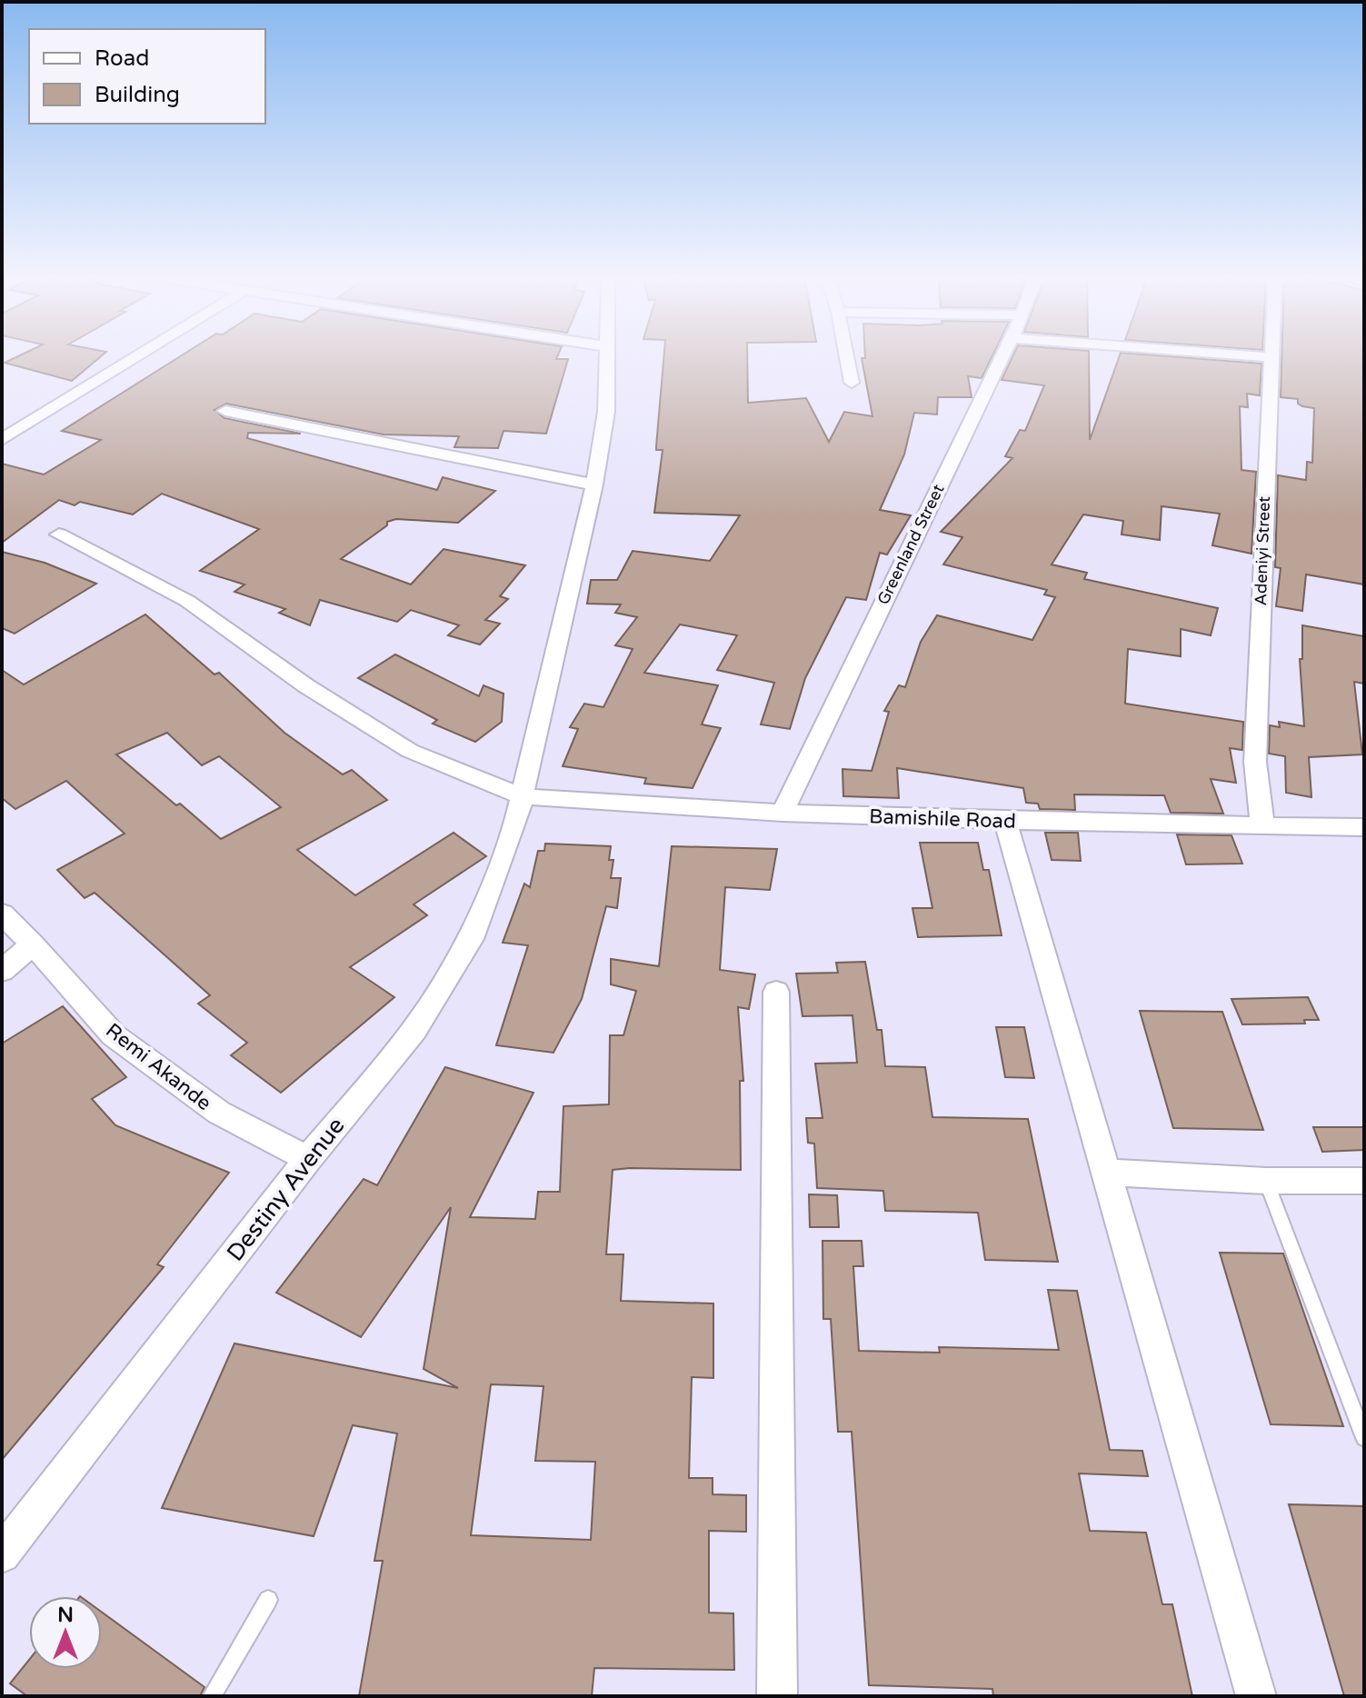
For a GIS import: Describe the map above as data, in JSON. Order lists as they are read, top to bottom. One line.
{"streets":{"street":["Greenland Street","Adeniyi Street","Bamishile Road","Remi Akande","Destiny Avenue"]},"crossings":[["Greenland Street","Bamishile Road"],["Adeniyi Street","Bamishile Road"],["Bamishile Road","Destiny Avenue"],["Remi Akande","Destiny Avenue"]],"legend":["Road","Building"],"north":"top"}
